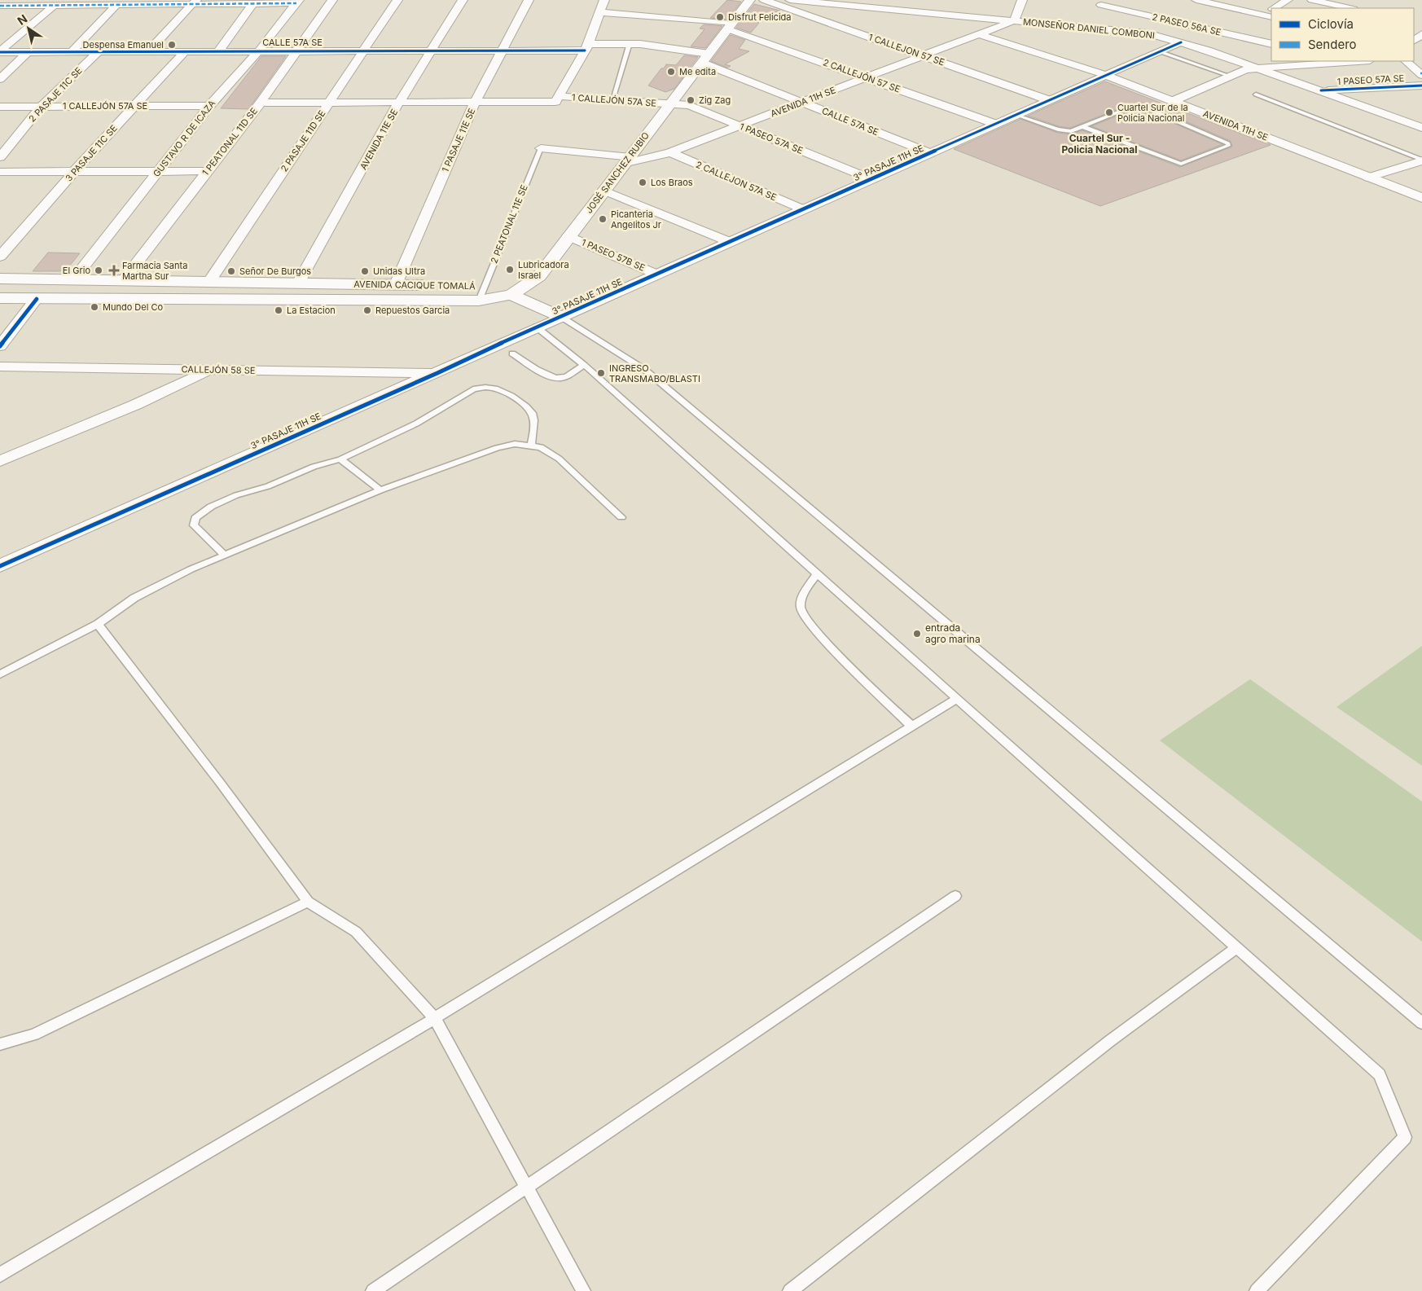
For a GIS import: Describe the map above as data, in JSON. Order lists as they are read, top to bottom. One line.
{"streets":{"main road":["AVENIDA 11H SE","3° PASAJE 11H SE","JOSÉ SANCHEZ RUBIO","AVENIDA CACIQUE TOMALÁ"],"street":["2 PASEO 56A SE","MONSEÑOR DANIEL COMBONI","CALLE 57A SE","1 CALLEJON 57 SE","2 CALLEJÓN 57 SE","1 PASEO 57A SE","2 PASAJE 11C SE","1 CALLEJÓN 57A SE","GUSTAVO R DE ICAZA","AVENIDA 11E SE","1 PASAJE 11E SE","2 PASAJE 11D SE","1 PEATONAL 11D SE","3 PASAJE 11C SE","2 CALLEJON 57A SE","1 PASEO 57B SE","CALLEJÓN 58 SE"],"lane":["2 PEATONAL 11E SE"]},"crossings":[["MONSEÑOR DANIEL COMBONI","1 PASEO 57A SE"],["MONSEÑOR DANIEL COMBONI","AVENIDA 11H SE"],["MONSEÑOR DANIEL COMBONI","3° PASAJE 11H SE"],["CALLE 57A SE","2 PASAJE 11C SE"],["CALLE 57A SE","AVENIDA 11H SE"],["CALLE 57A SE","GUSTAVO R DE ICAZA"],["CALLE 57A SE","AVENIDA 11E SE"],["CALLE 57A SE","1 PASAJE 11E SE"],["CALLE 57A SE","2 PASAJE 11D SE"],["CALLE 57A SE","1 PEATONAL 11D SE"],["CALLE 57A SE","3 PASAJE 11C SE"],["CALLE 57A SE","3° PASAJE 11H SE"],["CALLE 57A SE","JOSÉ SANCHEZ RUBIO"],["1 CALLEJON 57 SE","AVENIDA 11H SE"],["1 CALLEJON 57 SE","3° PASAJE 11H SE"],["2 CALLEJÓN 57 SE","AVENIDA 11H SE"],["2 CALLEJÓN 57 SE","3° PASAJE 11H SE"],["2 CALLEJÓN 57 SE","JOSÉ SANCHEZ RUBIO"],["1 PASEO 57A SE","1 CALLEJÓN 57A SE"],["1 PASEO 57A SE","AVENIDA 11H SE"],["1 PASEO 57A SE","3° PASAJE 11H SE"],["1 PASEO 57A SE","JOSÉ SANCHEZ RUBIO"],["2 PASAJE 11C SE","1 CALLEJÓN 57A SE"],["1 CALLEJÓN 57A SE","GUSTAVO R DE ICAZA"],["1 CALLEJÓN 57A SE","AVENIDA 11E SE"],["1 CALLEJÓN 57A SE","1 PASAJE 11E SE"],["1 CALLEJÓN 57A SE","2 PASAJE 11D SE"],["1 CALLEJÓN 57A SE","1 PEATONAL 11D SE"],["1 CALLEJÓN 57A SE","3 PASAJE 11C SE"],["1 CALLEJÓN 57A SE","JOSÉ SANCHEZ RUBIO"],["AVENIDA 11H SE","3° PASAJE 11H SE"],["AVENIDA 11H SE","JOSÉ SANCHEZ RUBIO"],["AVENIDA 11H SE","2 CALLEJON 57A SE"],["AVENIDA 11H SE","2 PEATONAL 11E SE"],["GUSTAVO R DE ICAZA","AVENIDA CACIQUE TOMALÁ"],["AVENIDA 11E SE","AVENIDA CACIQUE TOMALÁ"],["1 PASAJE 11E SE","AVENIDA CACIQUE TOMALÁ"],["2 PASAJE 11D SE","AVENIDA CACIQUE TOMALÁ"],["1 PEATONAL 11D SE","AVENIDA CACIQUE TOMALÁ"],["3° PASAJE 11H SE","2 CALLEJON 57A SE"],["3° PASAJE 11H SE","1 PASEO 57B SE"],["3° PASAJE 11H SE","CALLEJÓN 58 SE"],["JOSÉ SANCHEZ RUBIO","1 PASEO 57B SE"],["JOSÉ SANCHEZ RUBIO","AVENIDA CACIQUE TOMALÁ"],["2 PEATONAL 11E SE","AVENIDA CACIQUE TOMALÁ"]],"districts":["Cuartel Sur - Policia Nacional"],"places":{"other":["Disfrut Felicida","Despensa Emanuel","Me edita","Zig Zag","Cuartel Sur de la Policia Nacional","Los Braos","Picanteria Angelitos Jr","Lubricadora Israel","El Grio","Señor De Burgos","Unidas Ultra","Mundo Del Co","La Estacion","Repuestos Garcia","INGRESO TRANSMABO/BLASTI","entrada agro marina"],"health":["Farmacia Santa Martha Sur"]},"legend":["Ciclovía","Sendero"],"north":"top left"}
